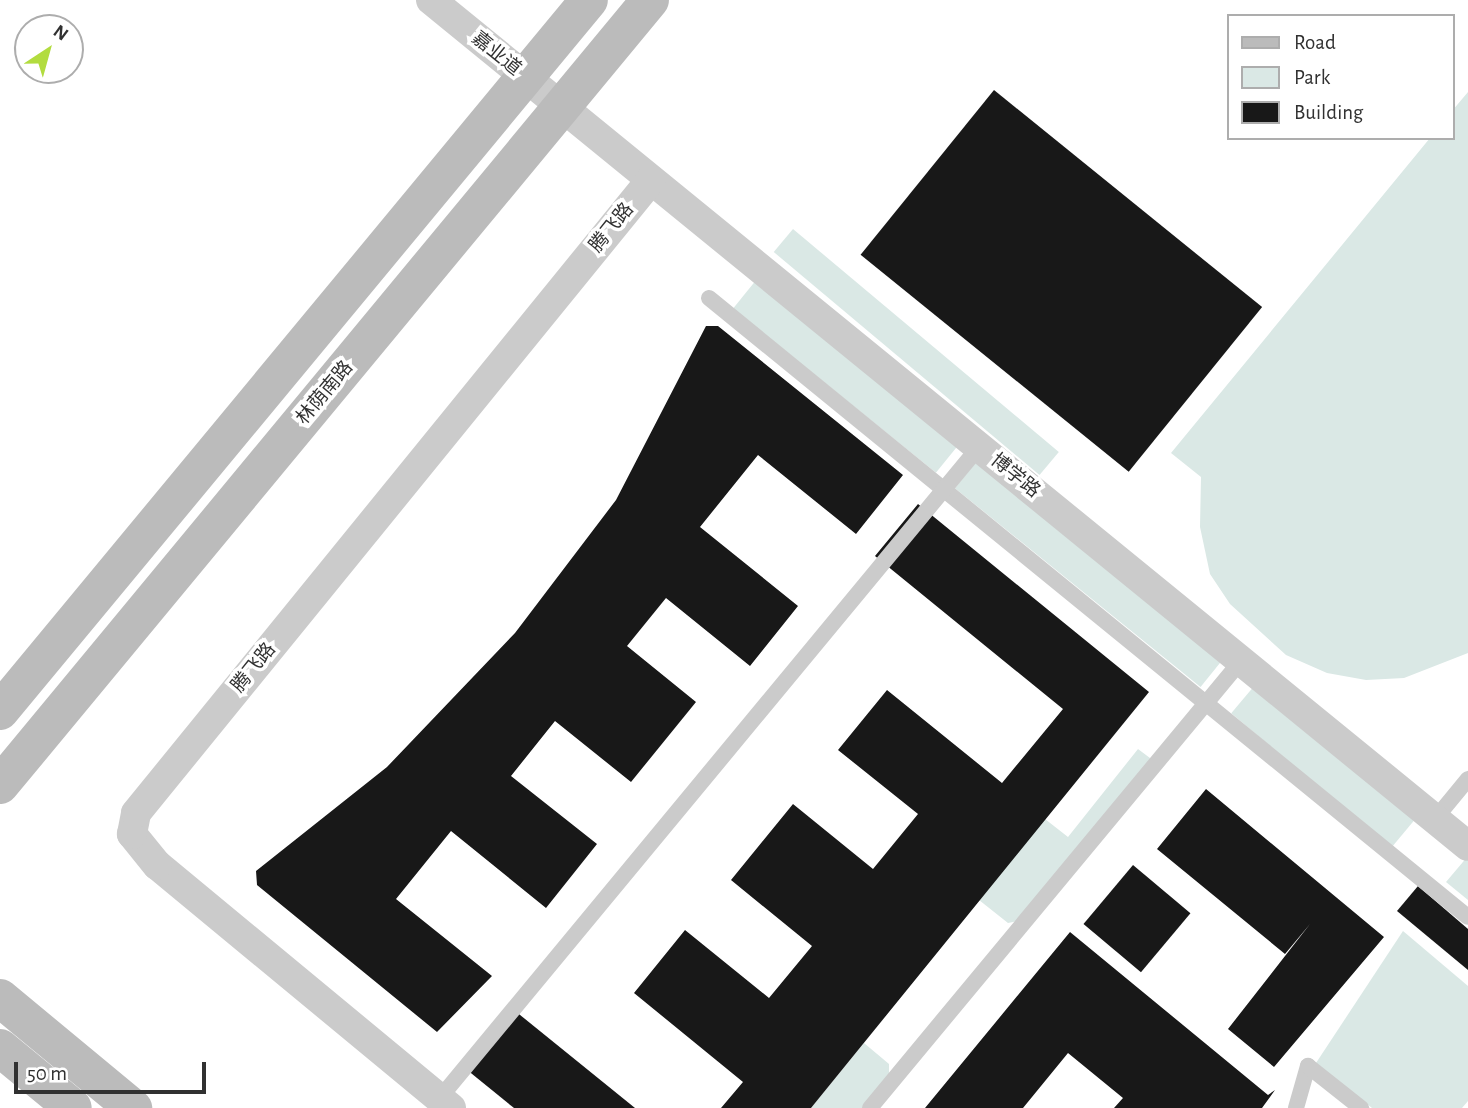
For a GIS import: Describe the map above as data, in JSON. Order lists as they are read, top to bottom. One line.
{"streets":{"main road":["林荫南路"],"street":["嘉业道","腾飞路","博学路"]},"crossings":[["嘉业道","林荫南路"],["嘉业道","博学路"],["腾飞路","博学路"],["林荫南路","博学路"]],"legend":["Road","Park","Building"],"scale_bar":"50 m","north":"top right"}
